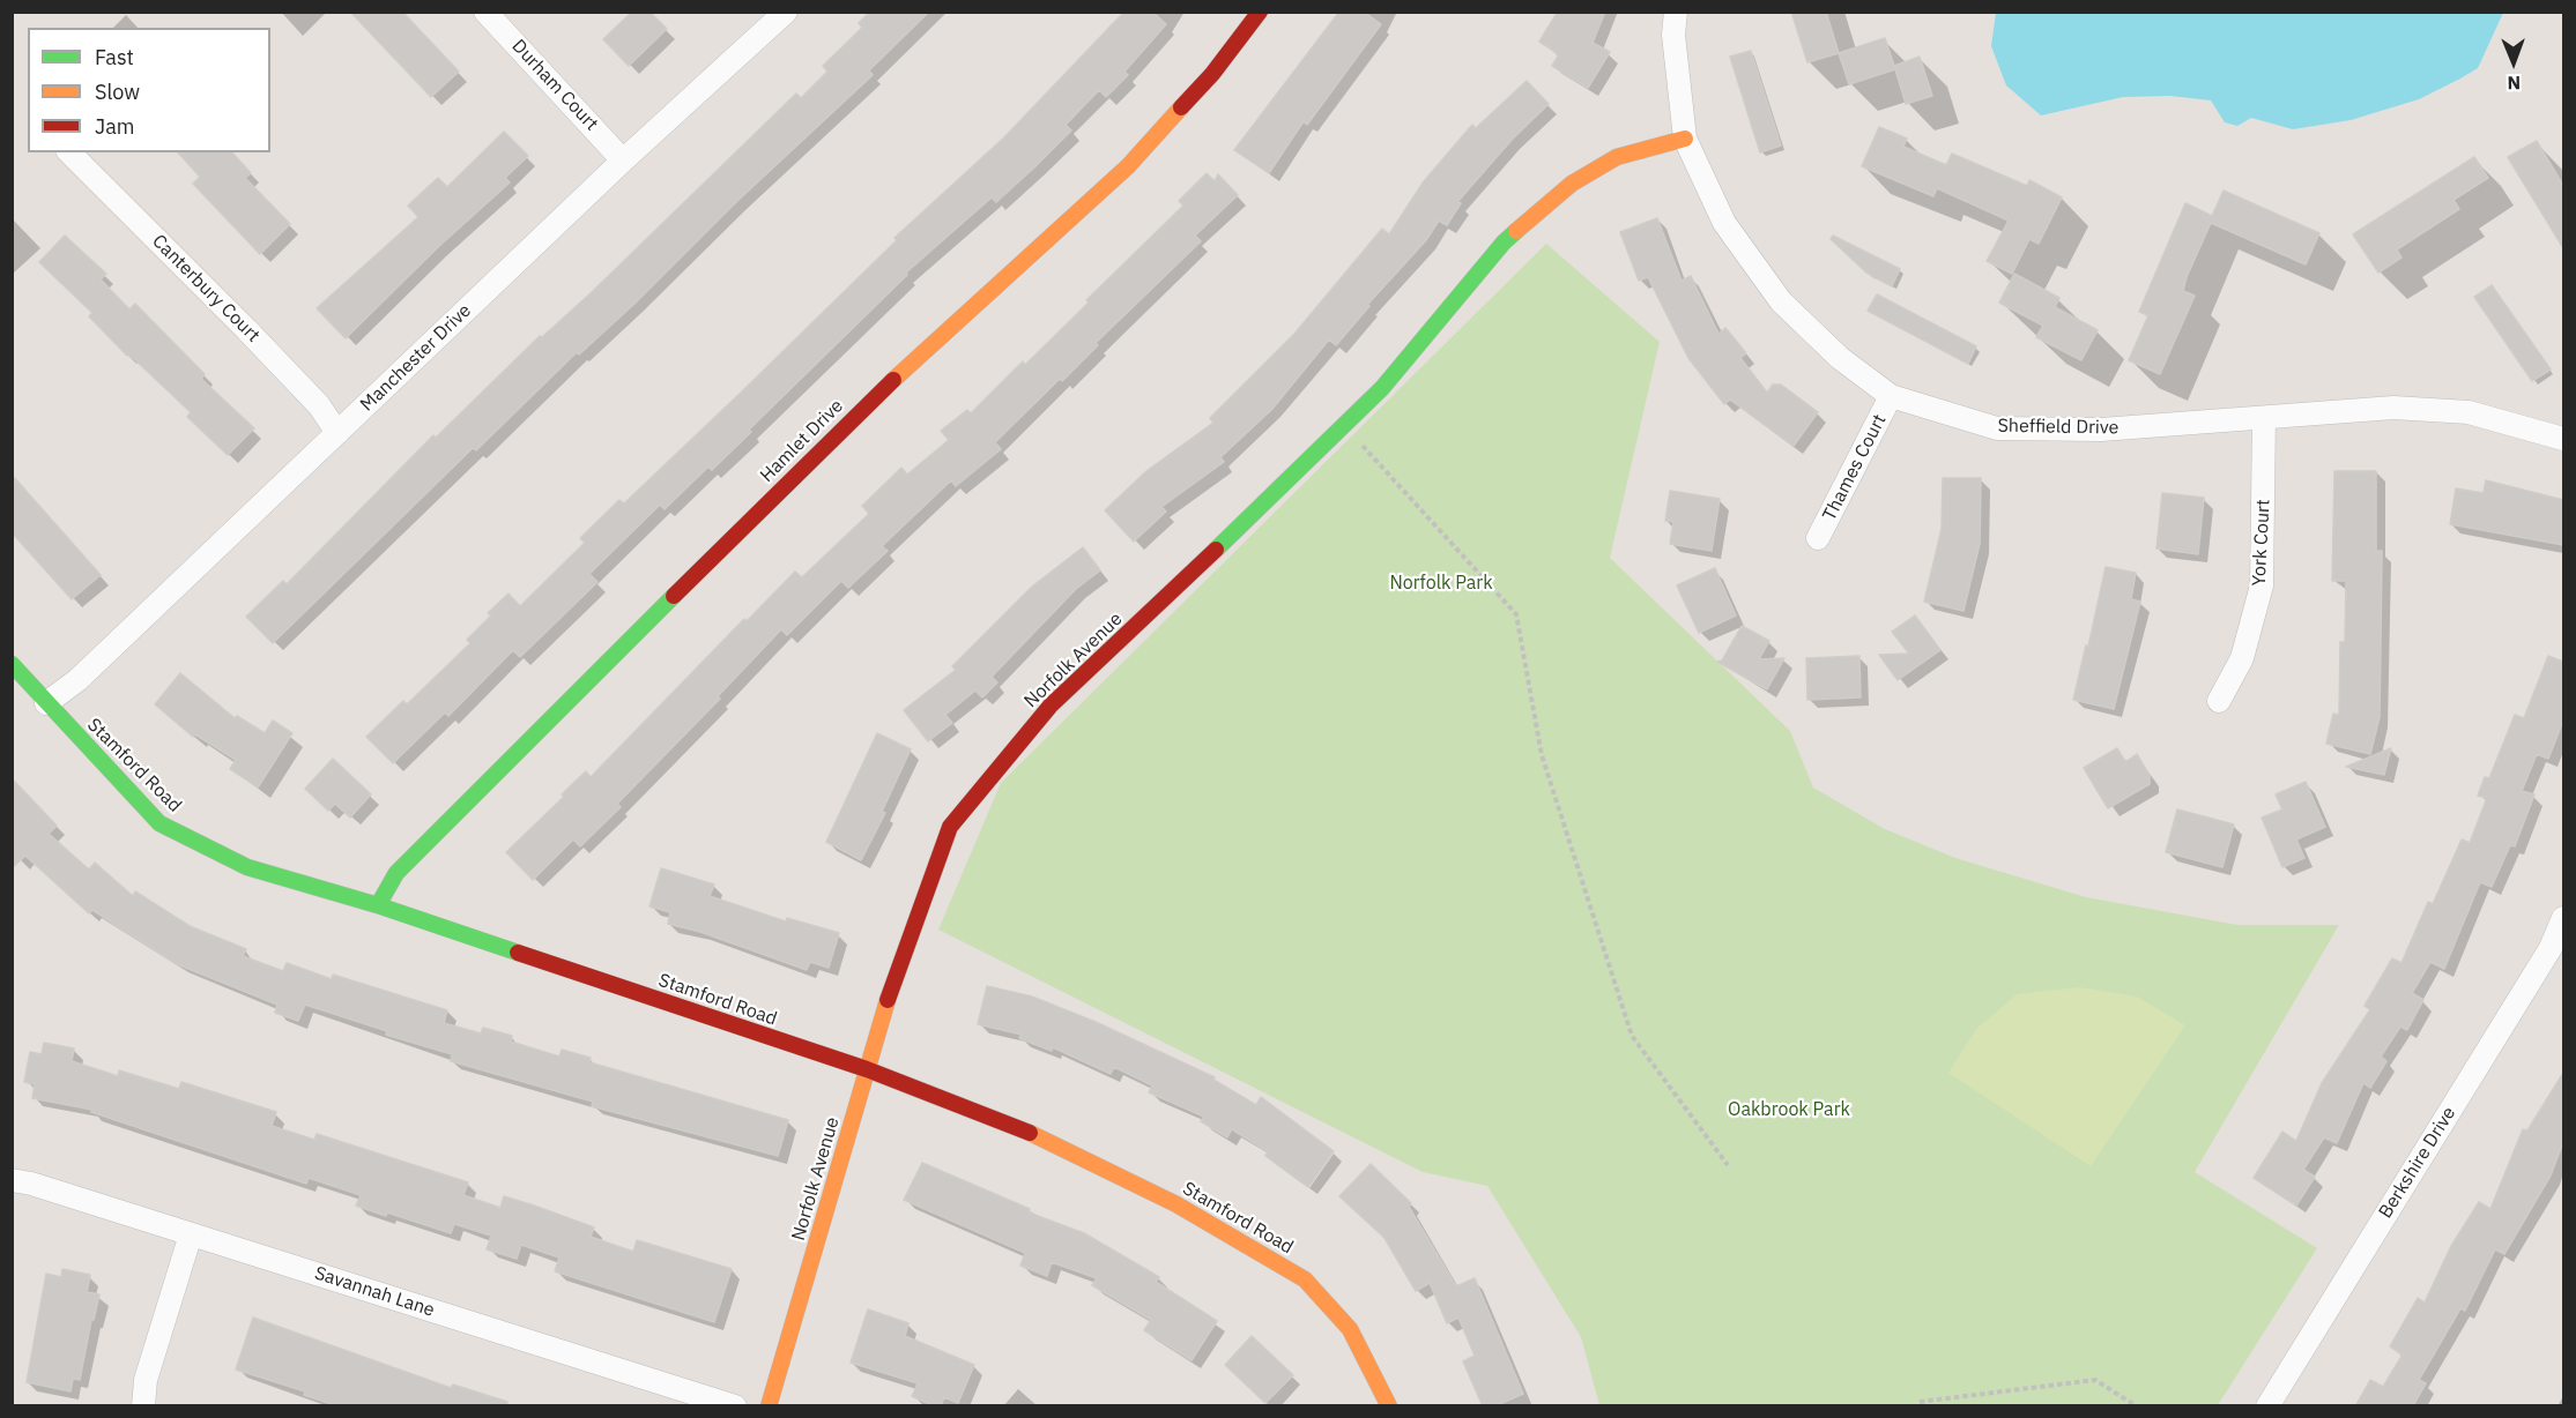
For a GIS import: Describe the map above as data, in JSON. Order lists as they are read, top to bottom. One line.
{"streets":{"street":["Durham Court","Canterbury Court","Manchester Drive","Sheffield Drive","Hamlet Drive","Thames Court","York Court","Norfolk Avenue","Stamford Road","Berkshire Drive","Savannah Lane"]},"crossings":[["Durham Court","Manchester Drive"],["Canterbury Court","Manchester Drive"],["Manchester Drive","Stamford Road"],["Sheffield Drive","Thames Court"],["Sheffield Drive","York Court"],["Sheffield Drive","Norfolk Avenue"],["Hamlet Drive","Stamford Road"],["Norfolk Avenue","Stamford Road"]],"parks":["Norfolk Park","Oakbrook Park"],"legend":["Fast","Slow","Jam"],"north":"bottom"}
